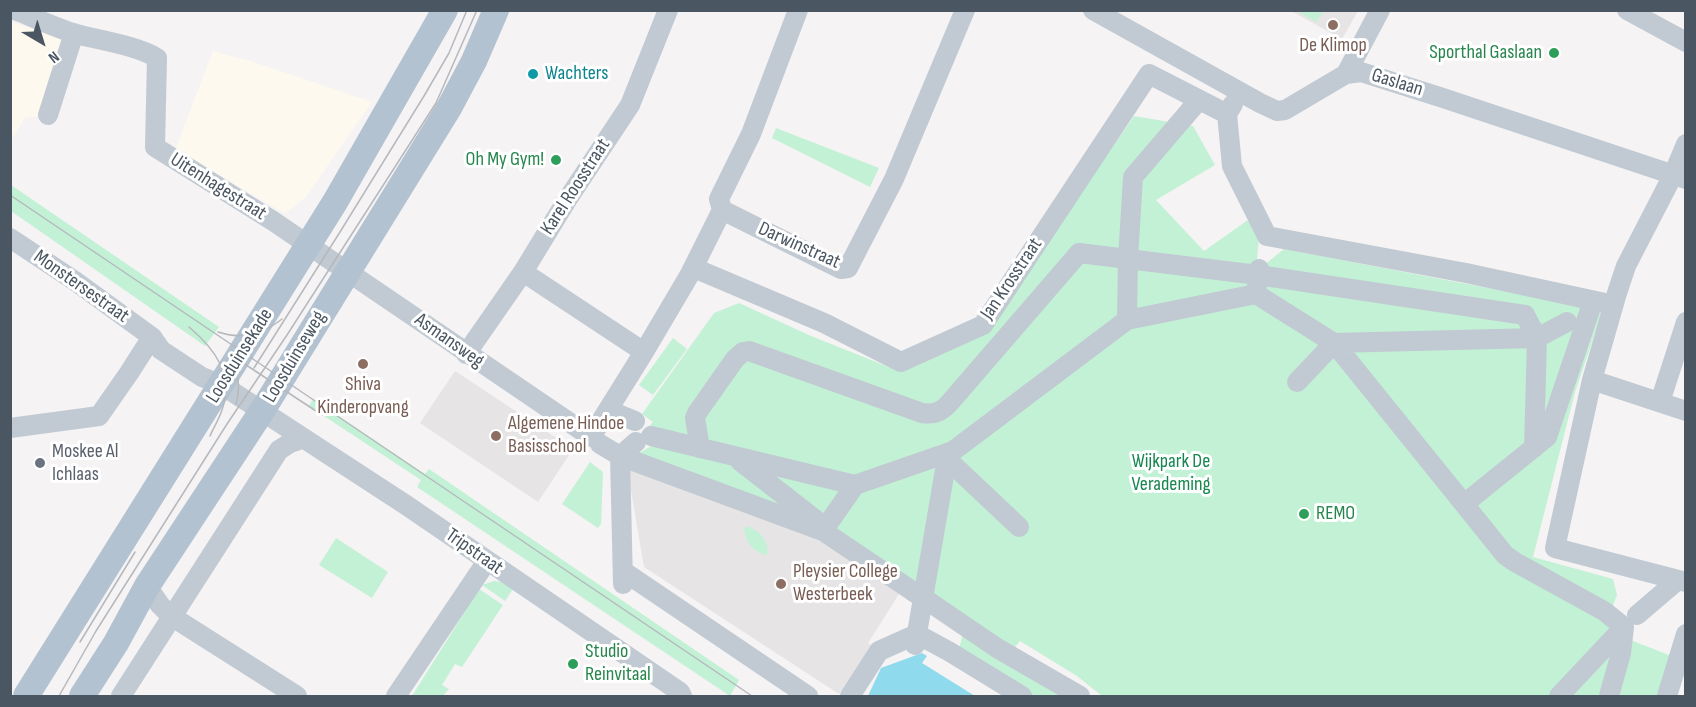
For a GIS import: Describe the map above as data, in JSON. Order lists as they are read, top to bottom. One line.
{"streets":{"main road":["Loosduinsekade","Loosduinseweg"],"street":["Gaslaan","Uitenhagestraat","Karel Roosstraat","Darwinstraat","Jan Krosstraat","Monstersestraat","Asmansweg","Tripstraat"]},"crossings":[["Uitenhagestraat","Asmansweg"],["Uitenhagestraat","Loosduinsekade"],["Karel Roosstraat","Asmansweg"],["Monstersestraat","Loosduinsekade"],["Monstersestraat","Loosduinseweg"],["Monstersestraat","Tripstraat"],["Asmansweg","Loosduinsekade"],["Asmansweg","Loosduinseweg"],["Loosduinseweg","Tripstraat"]],"parks":["Wijkpark De Verademing"],"places":["De Klimop","Sporthal Gaslaan","Wachters","Oh My Gym!","Shiva Kinderopvang","Algemene Hindoe Basisschool","Moskee Al Ichlaas","REMO","Pleysier College Westerbeek","Studio Reinvitaal"],"north":"bottom right"}
